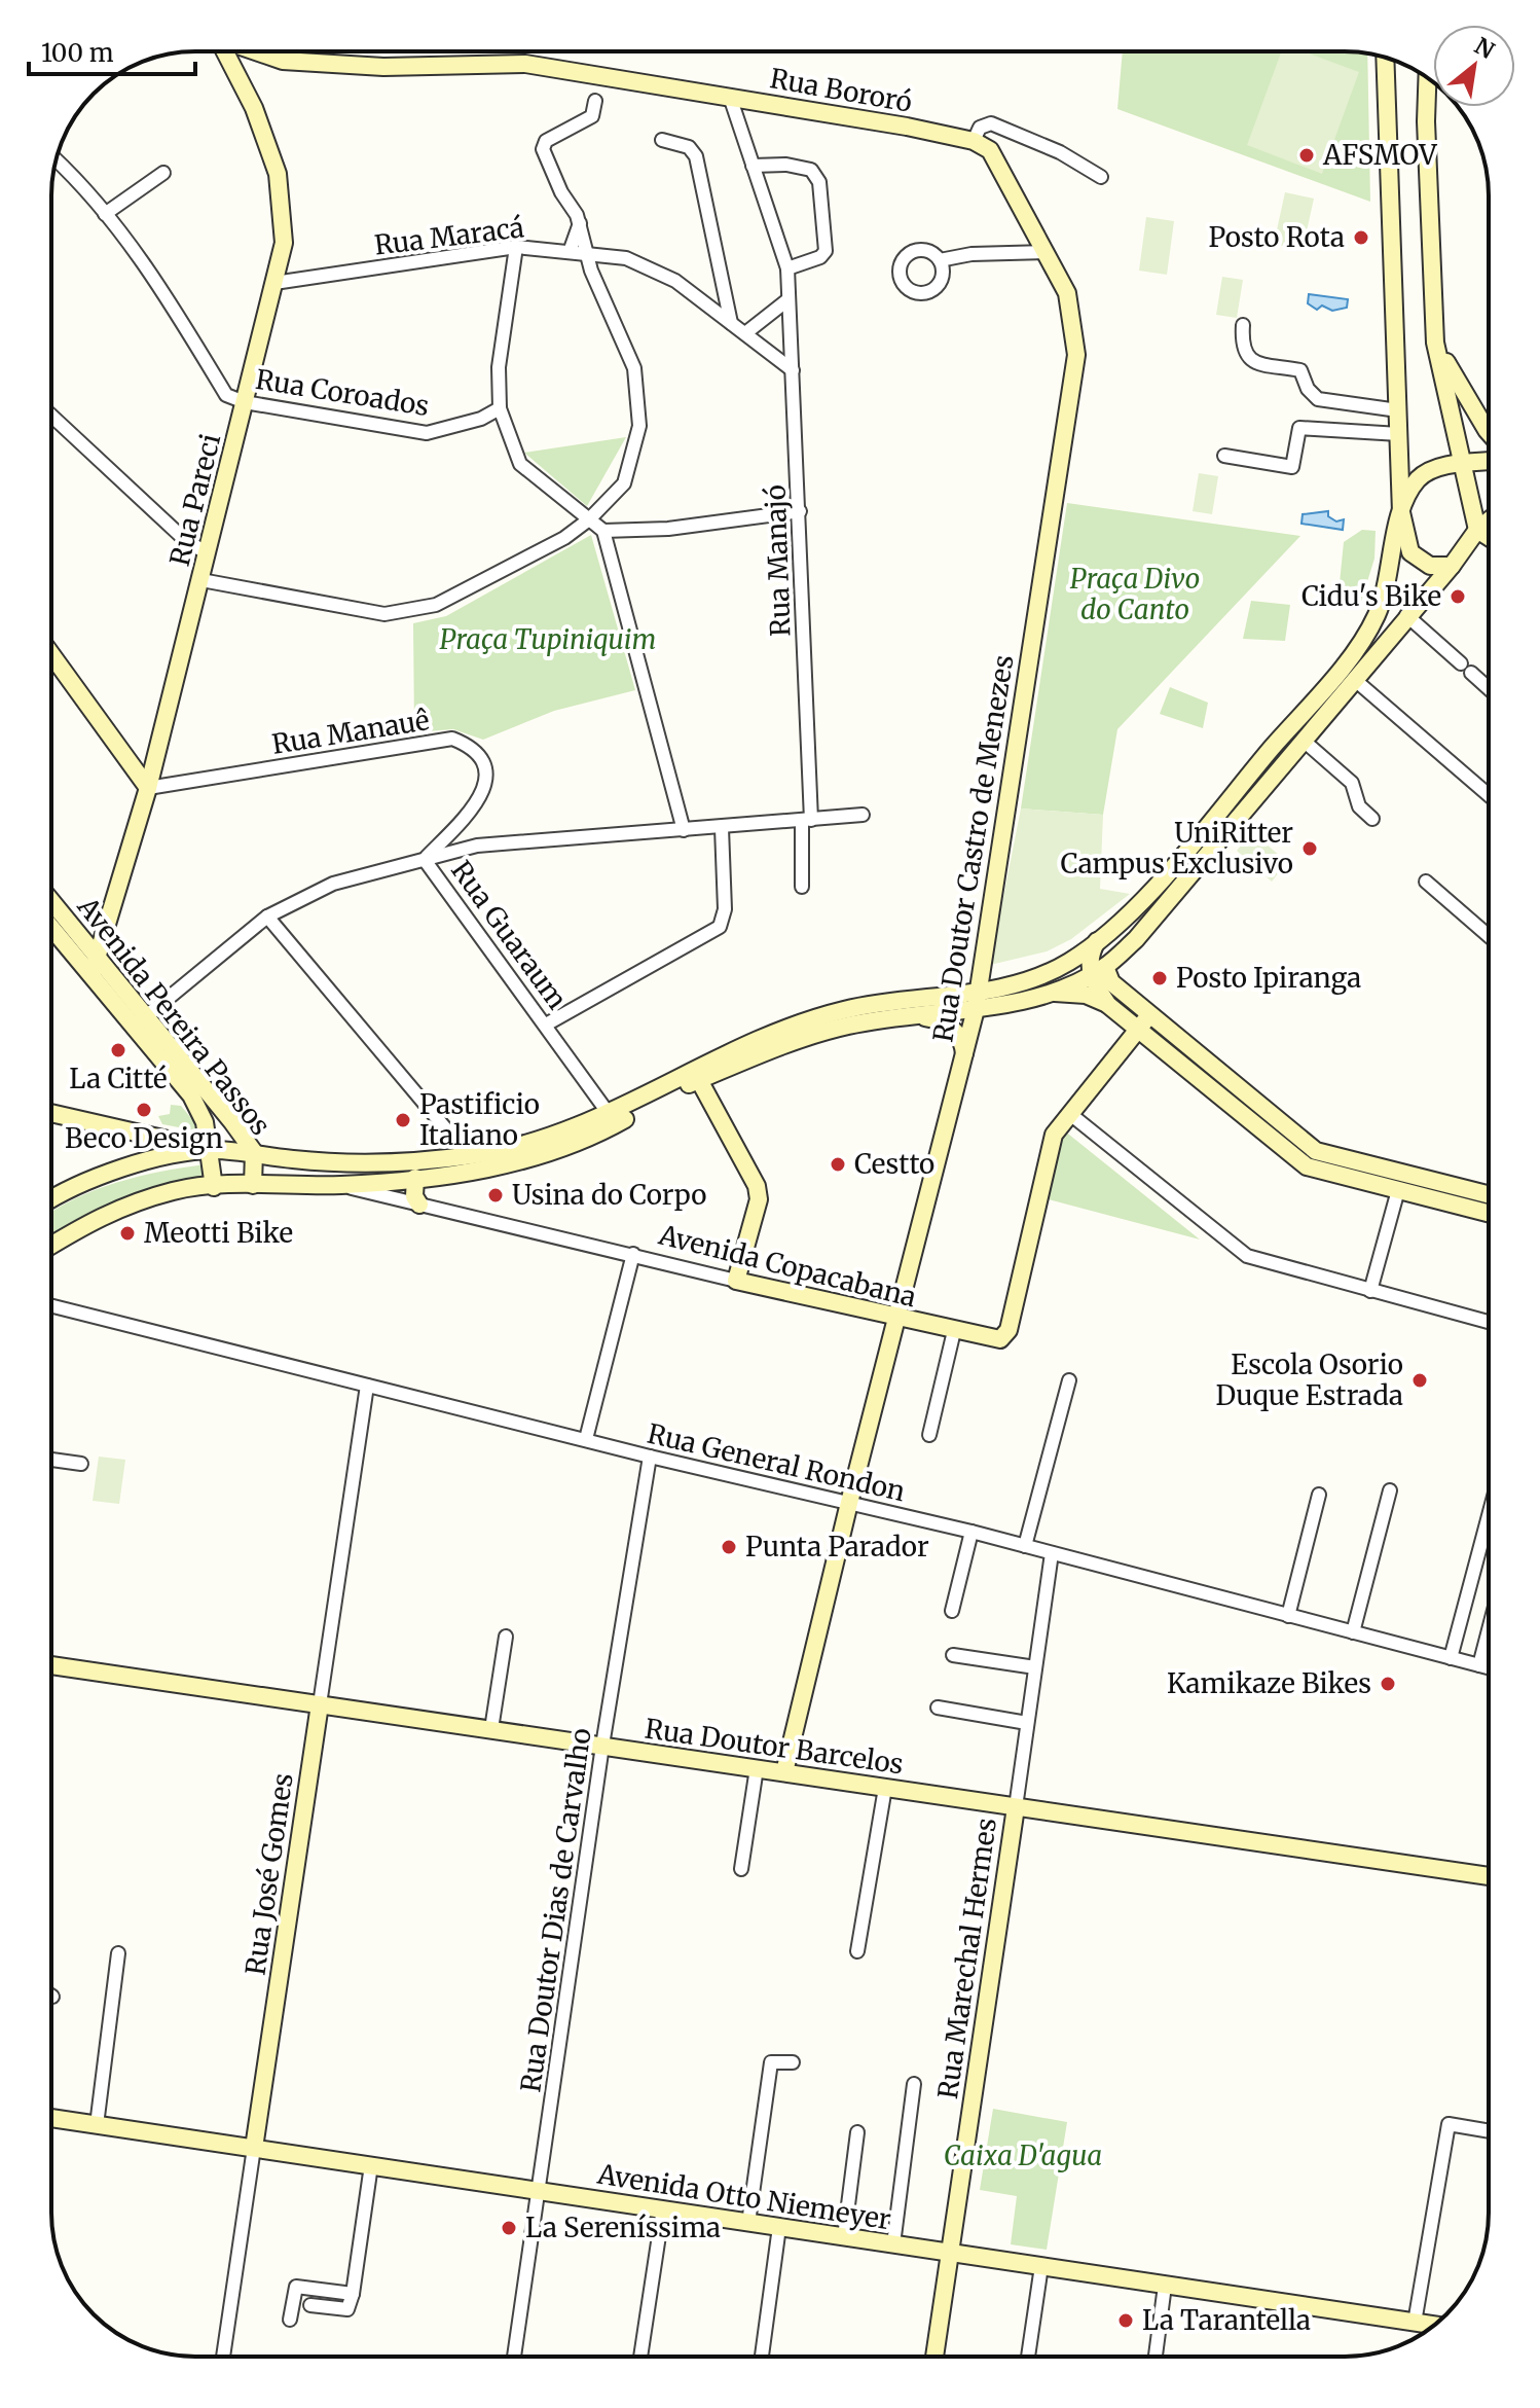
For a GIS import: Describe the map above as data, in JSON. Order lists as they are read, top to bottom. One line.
{"streets":{"street":["Rua Bororó","Rua Maracá","Rua Coroados","Rua Pareci","Rua Manajó","Rua Manauê","Rua Doutor Castro de Menezes","Rua Guaraum","Avenida Pereira Passos","Avenida Copacabana","Rua General Rondon","Rua Doutor Barcelos","Rua José Gomes","Rua Doutor Dias de Carvalho","Rua Marechal Hermes","Avenida Otto Niemeyer"]},"crossings":[["Rua Bororó","Rua Manajó"],["Rua Bororó","Rua Doutor Castro de Menezes"],["Rua Maracá","Rua Pareci"],["Rua Maracá","Rua Manajó"],["Rua Coroados","Rua Pareci"],["Rua Pareci","Rua Manauê"],["Rua Pareci","Avenida Pereira Passos"],["Rua Manauê","Rua Guaraum"],["Rua Doutor Castro de Menezes","Avenida Copacabana"],["Rua Doutor Castro de Menezes","Rua General Rondon"],["Rua Doutor Castro de Menezes","Rua Doutor Barcelos"],["Rua Guaraum","Avenida Pereira Passos"],["Rua General Rondon","Rua José Gomes"],["Rua General Rondon","Rua Doutor Dias de Carvalho"],["Rua General Rondon","Rua Marechal Hermes"],["Rua Doutor Barcelos","Rua José Gomes"],["Rua Doutor Barcelos","Rua Doutor Dias de Carvalho"],["Rua Doutor Barcelos","Rua Marechal Hermes"],["Rua José Gomes","Avenida Otto Niemeyer"],["Rua Doutor Dias de Carvalho","Avenida Otto Niemeyer"],["Rua Marechal Hermes","Avenida Otto Niemeyer"]],"parks":["Praça Divo do Canto","Praça Tupiniquim","Caixa D'agua"],"places":["AFSMOV","Posto Rota","Cidu's Bike","UniRitter Campus Exclusivo","Posto Ipiranga","La Citté","Beco Design","Pastificio Italiano","Cestto","Usina do Corpo","Meotti Bike","Escola Osorio Duque Estrada","Punta Parador","Kamikaze Bikes","La Sereníssima","La Tarantella"],"scale_bar":"100 m","north":"top right"}
